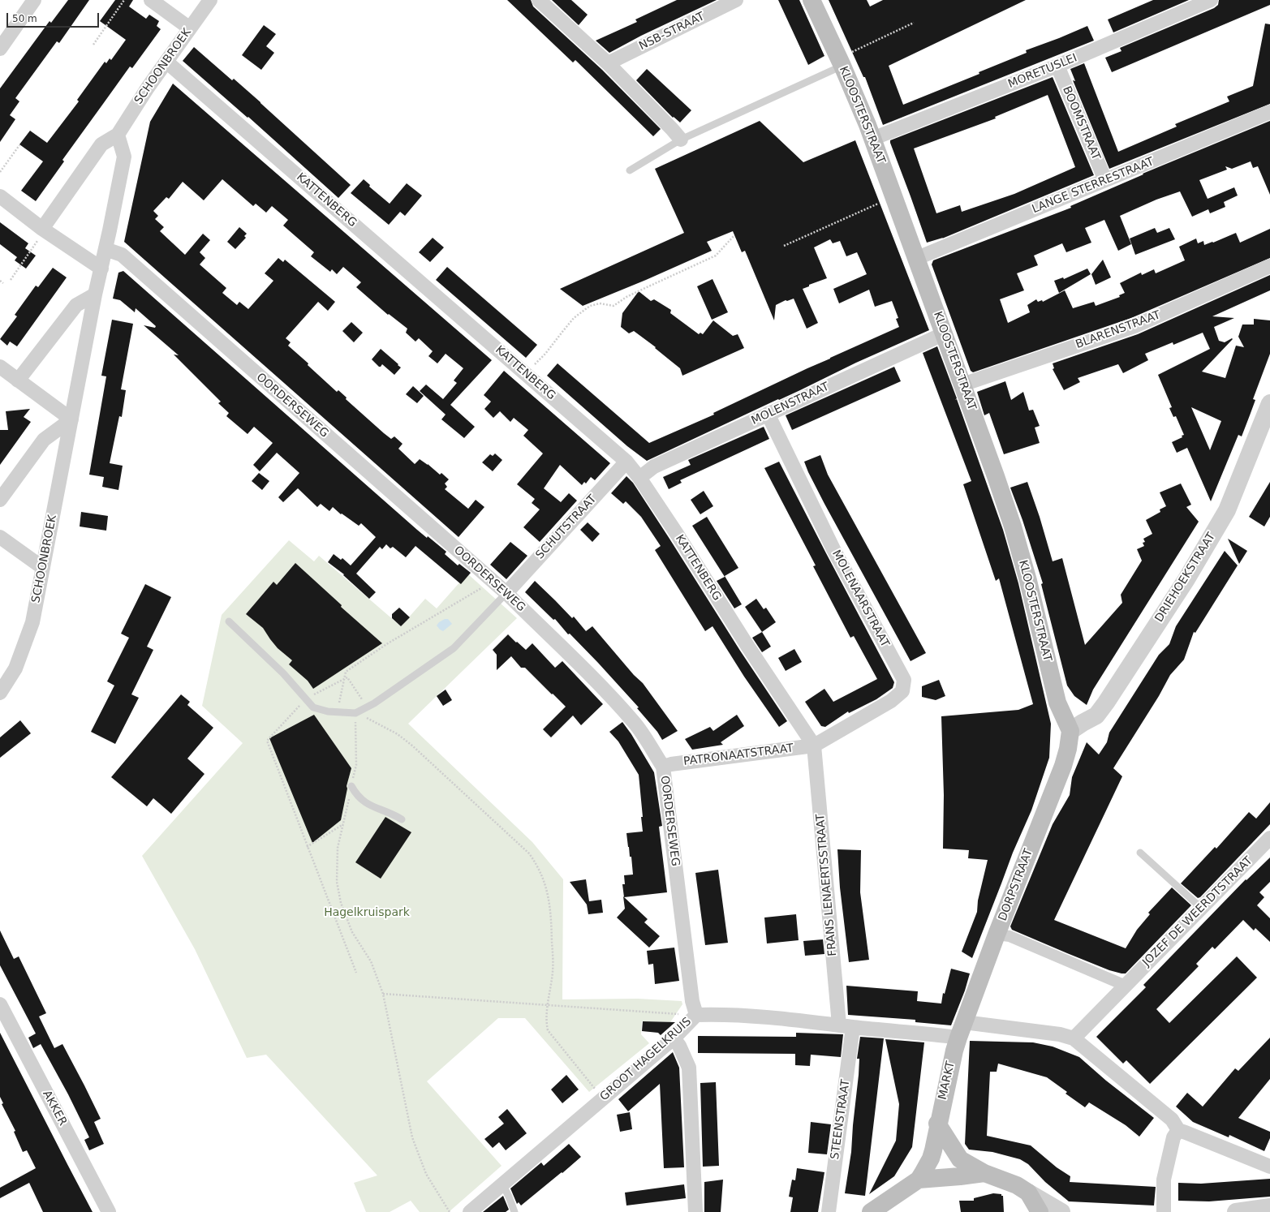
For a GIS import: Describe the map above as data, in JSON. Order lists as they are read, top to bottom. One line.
{"streets":{"main road":["KLOOSTERSTRAAT","DORPSTRAAT","MARKT"],"street":["NSB-STRAAT","SCHOONBROEK","MORETUSLEI","BOOMSTRAAT","LANGE STERRESTRAAT","KATTENBERG","BLARENSTRAAT","MOLENSTRAAT","OORDERSEWEG","SCHUTSTRAAT","DRIEHOEKSTRAAT","MOLENAARSTRAAT","PATRONAATSTRAAT","FRANS LENAERTSSTRAAT","JOZEF DE WEERDTSTRAAT","GROOT HAGELKRUIS","AKKER","STEENSTRAAT"]},"crossings":[["SCHOONBROEK","KATTENBERG"],["SCHOONBROEK","OORDERSEWEG"],["MORETUSLEI","KLOOSTERSTRAAT"],["MORETUSLEI","BOOMSTRAAT"],["KLOOSTERSTRAAT","LANGE STERRESTRAAT"],["KLOOSTERSTRAAT","BLARENSTRAAT"],["KLOOSTERSTRAAT","MOLENSTRAAT"],["KLOOSTERSTRAAT","DRIEHOEKSTRAAT"],["KLOOSTERSTRAAT","DORPSTRAAT"],["BOOMSTRAAT","LANGE STERRESTRAAT"],["KATTENBERG","MOLENSTRAAT"],["KATTENBERG","SCHUTSTRAAT"],["KATTENBERG","MOLENAARSTRAAT"],["KATTENBERG","PATRONAATSTRAAT"],["KATTENBERG","FRANS LENAERTSSTRAAT"],["MOLENSTRAAT","MOLENAARSTRAAT"],["OORDERSEWEG","SCHUTSTRAAT"],["OORDERSEWEG","PATRONAATSTRAAT"],["OORDERSEWEG","GROOT HAGELKRUIS"],["DRIEHOEKSTRAAT","DORPSTRAAT"],["MOLENAARSTRAAT","PATRONAATSTRAAT"],["MOLENAARSTRAAT","FRANS LENAERTSSTRAAT"],["PATRONAATSTRAAT","FRANS LENAERTSSTRAAT"],["FRANS LENAERTSSTRAAT","GROOT HAGELKRUIS"],["FRANS LENAERTSSTRAAT","STEENSTRAAT"],["DORPSTRAAT","GROOT HAGELKRUIS"],["DORPSTRAAT","MARKT"],["JOZEF DE WEERDTSTRAAT","GROOT HAGELKRUIS"],["GROOT HAGELKRUIS","MARKT"],["GROOT HAGELKRUIS","STEENSTRAAT"]],"parks":["Hagelkruispark"],"scale_bar":"50 m"}
